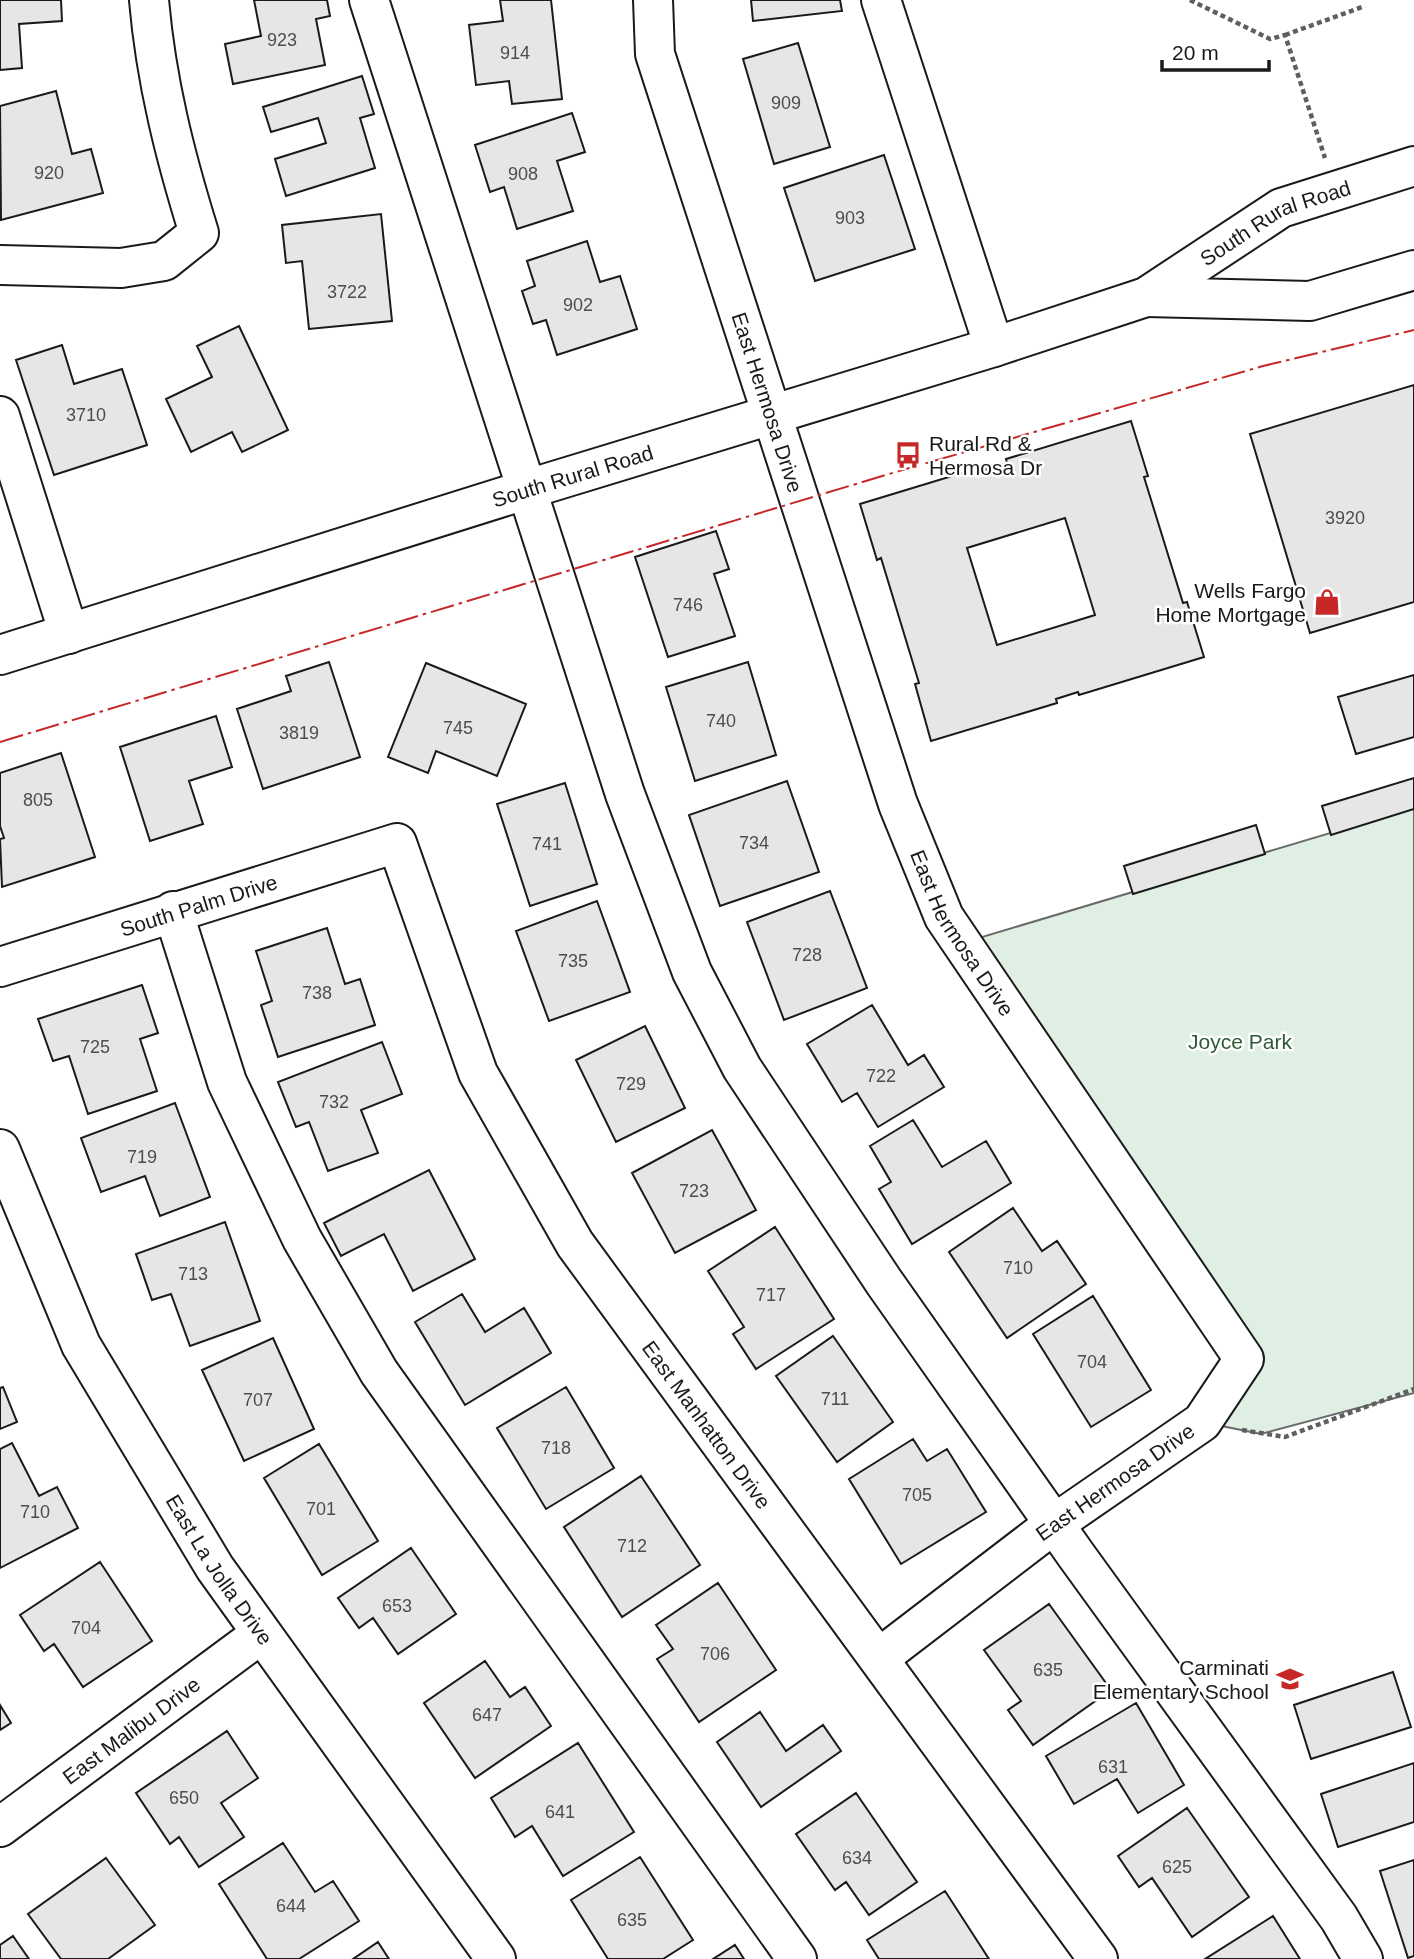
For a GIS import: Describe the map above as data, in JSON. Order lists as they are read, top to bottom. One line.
{"streets":{"street":["South Rural Road","East Hermosa Drive","South Palm Drive","East Manhatton Drive","East La Jolla Drive","East Malibu Drive"]},"crossings":[["South Rural Road","East Hermosa Drive"],["East Hermosa Drive","East Manhatton Drive"],["South Palm Drive","East Manhatton Drive"],["East La Jolla Drive","East Malibu Drive"]],"parks":["Joyce Park"],"places":{"bus stop":["Rural Rd & Hermosa Dr"],"shop":["Wells Fargo Home Mortgage"],"school or university":["Carminati Elementary School"]},"house_numbers":["923","914","909","920","908","903","3722","902","3710","3920","746","740","745","3819","805","734","741","728","735","738","725","722","729","732","719","723","710","713","717","704","711","707","718","705","701","710","712","653","704","706","635","647","631","650","641","634","625","644","635"],"scale_bar":"20 m"}
